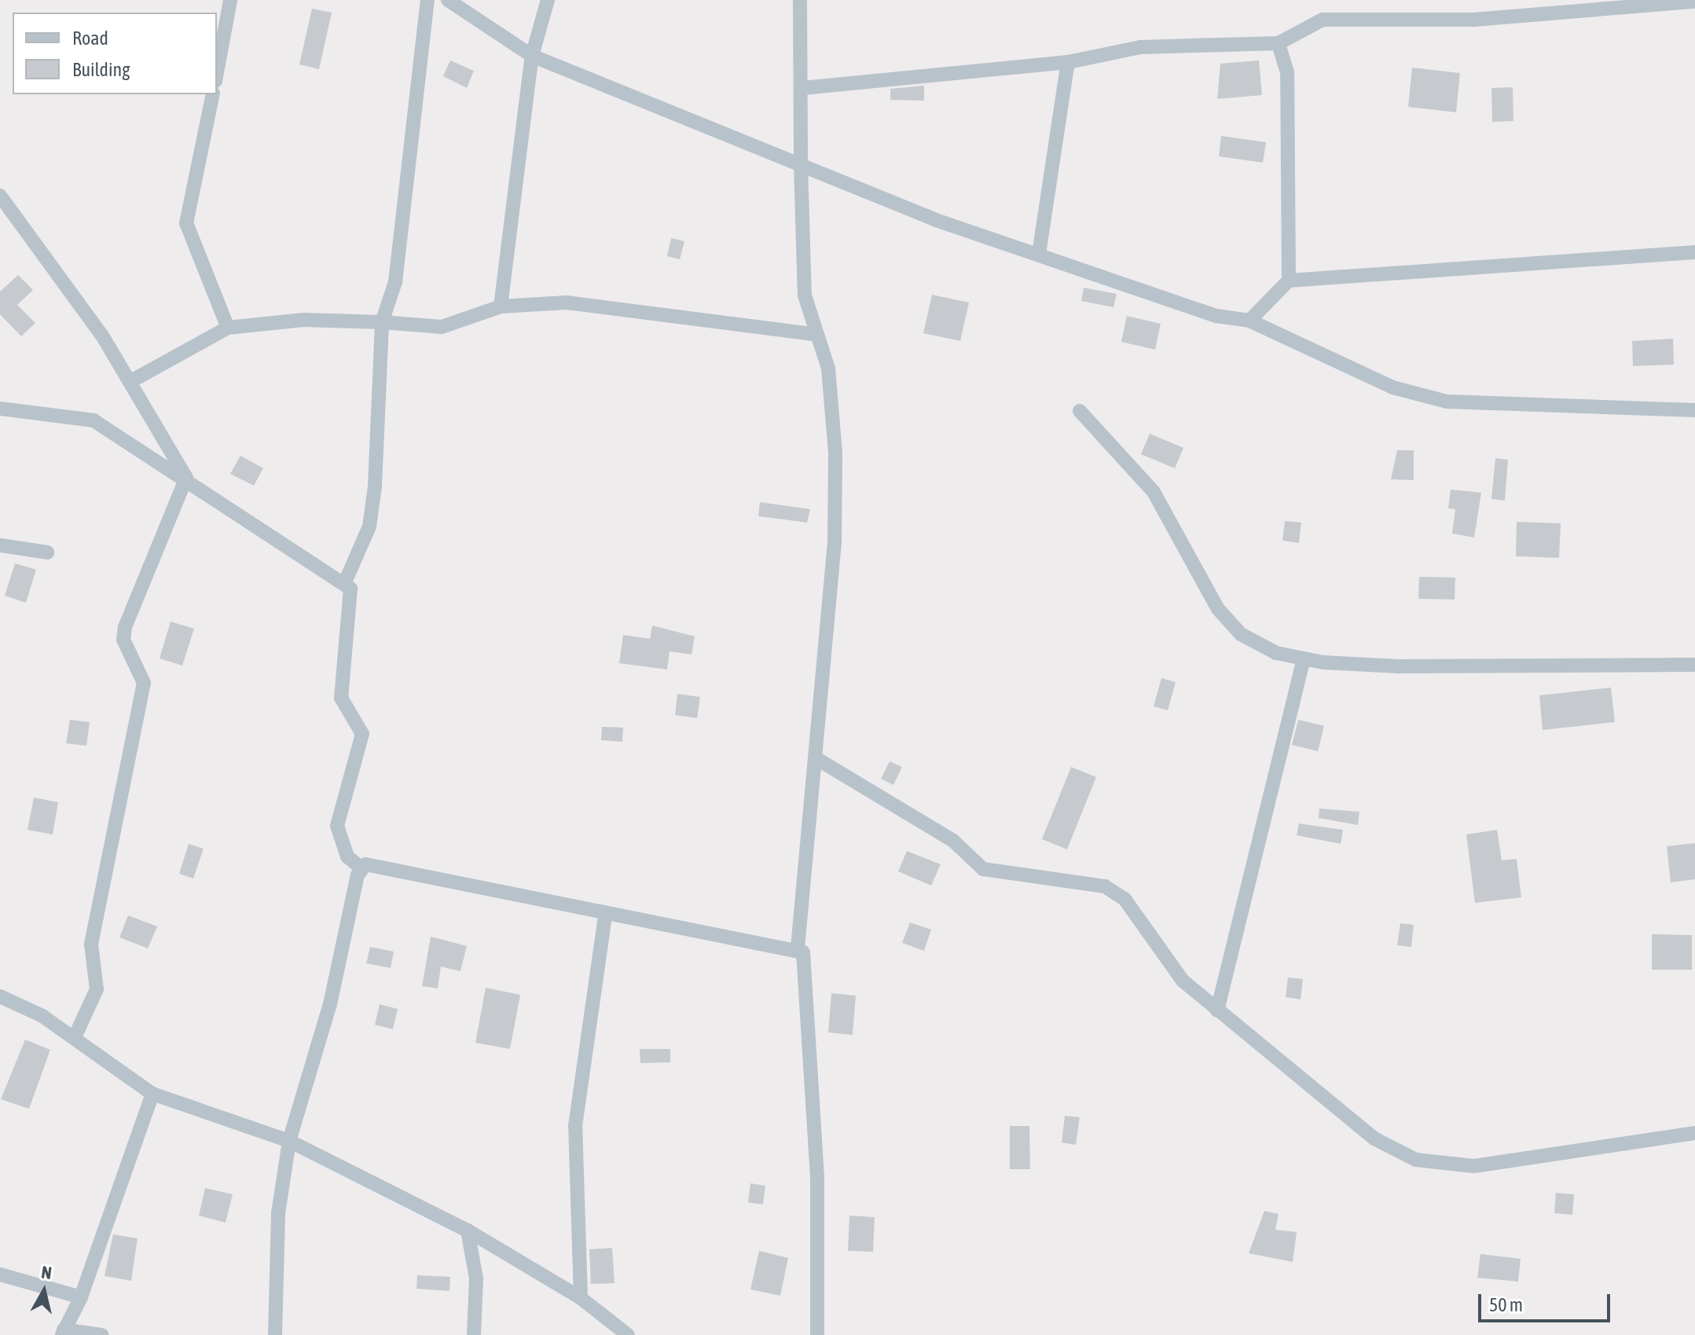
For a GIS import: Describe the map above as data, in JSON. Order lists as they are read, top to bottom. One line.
{"legend":["Road","Building"],"scale_bar":"50 m","north":"top"}
